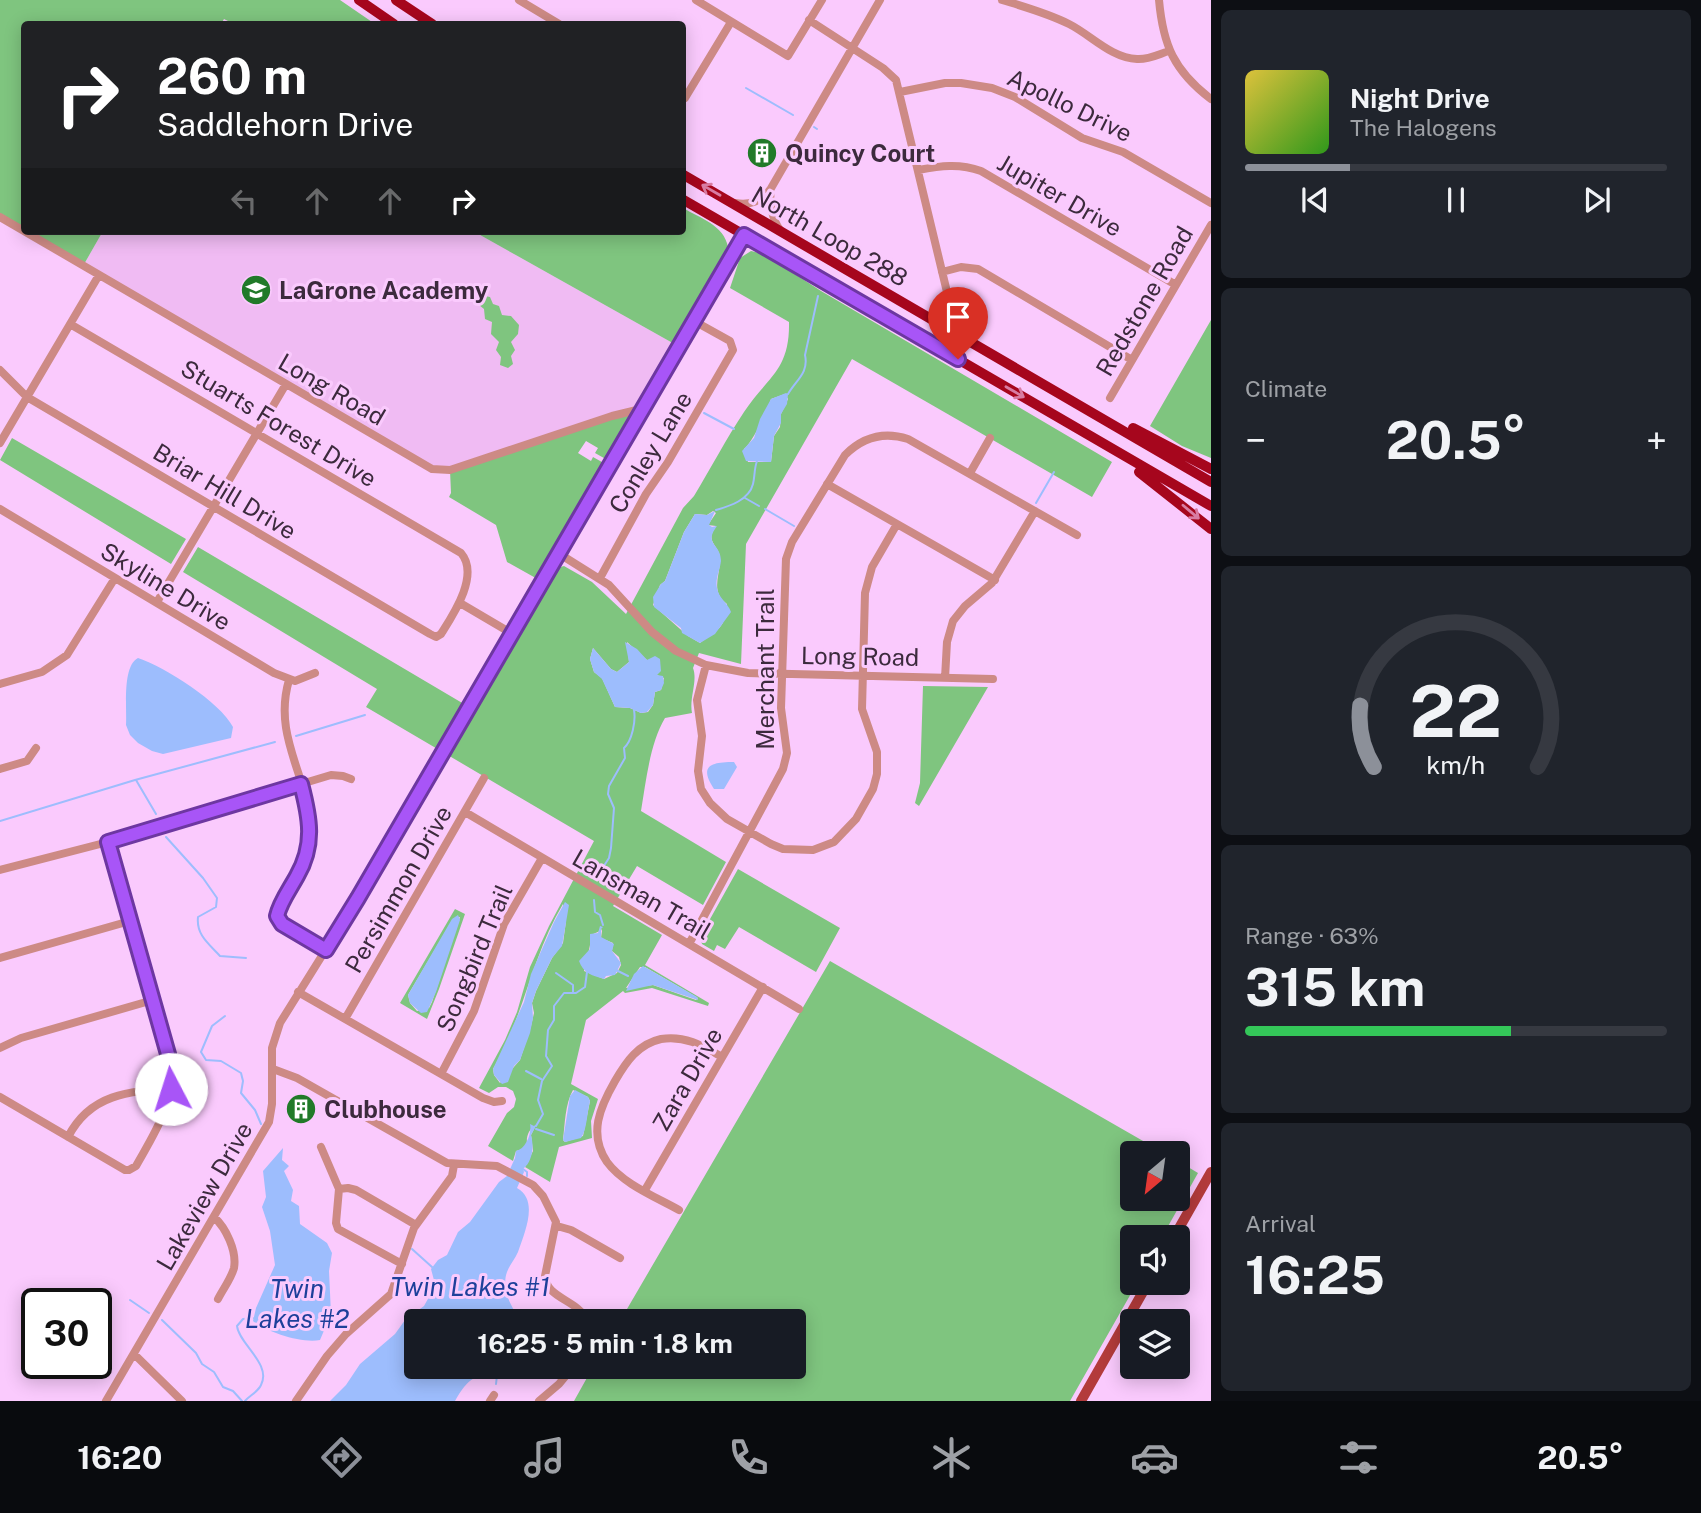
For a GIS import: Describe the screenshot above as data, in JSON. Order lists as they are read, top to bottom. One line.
{"streets":{"highway":["North Loop 288"],"street":["Apollo Drive","Jupiter Drive","Redstone Road","Long Road","Stuarts Forest Drive","Conley Lane","Briar Hill Drive","Skyline Drive","Merchant Trail","Persimmon Drive","Lansman Trail","Songbird Trail","Zara Drive","Lakeview Drive"]},"crossings":[["Jupiter Drive","Redstone Road"],["North Loop 288","Lakeview Drive"],["Long Road","Conley Lane"],["Long Road","Merchant Trail"],["Long Road","Lakeview Drive"],["Stuarts Forest Drive","Briar Hill Drive"],["Conley Lane","Lakeview Drive"],["Merchant Trail","Lansman Trail"],["Persimmon Drive","Lansman Trail"],["Lansman Trail","Songbird Trail"],["Lansman Trail","Zara Drive"]],"water":["Twin Lakes #1","Twin Lakes #2"],"places":{"building":["Quincy Court","Clubhouse"],"school or university":["LaGrone Academy"]},"north":"bottom left","page":{"turn":["260 m","Saddlehorn Drive"],"song":["Night Drive","The Halogens"],"tile":["Climate",["Range · 63%","315 km"],["Arrival","16:25"]],"heat":["−","20.5°","+"],"limit":"30","trip":"16:25 · 5 min · 1.8 km","tabs":["16:20","20.5°"],"gauge":["22","km/h"]}}
